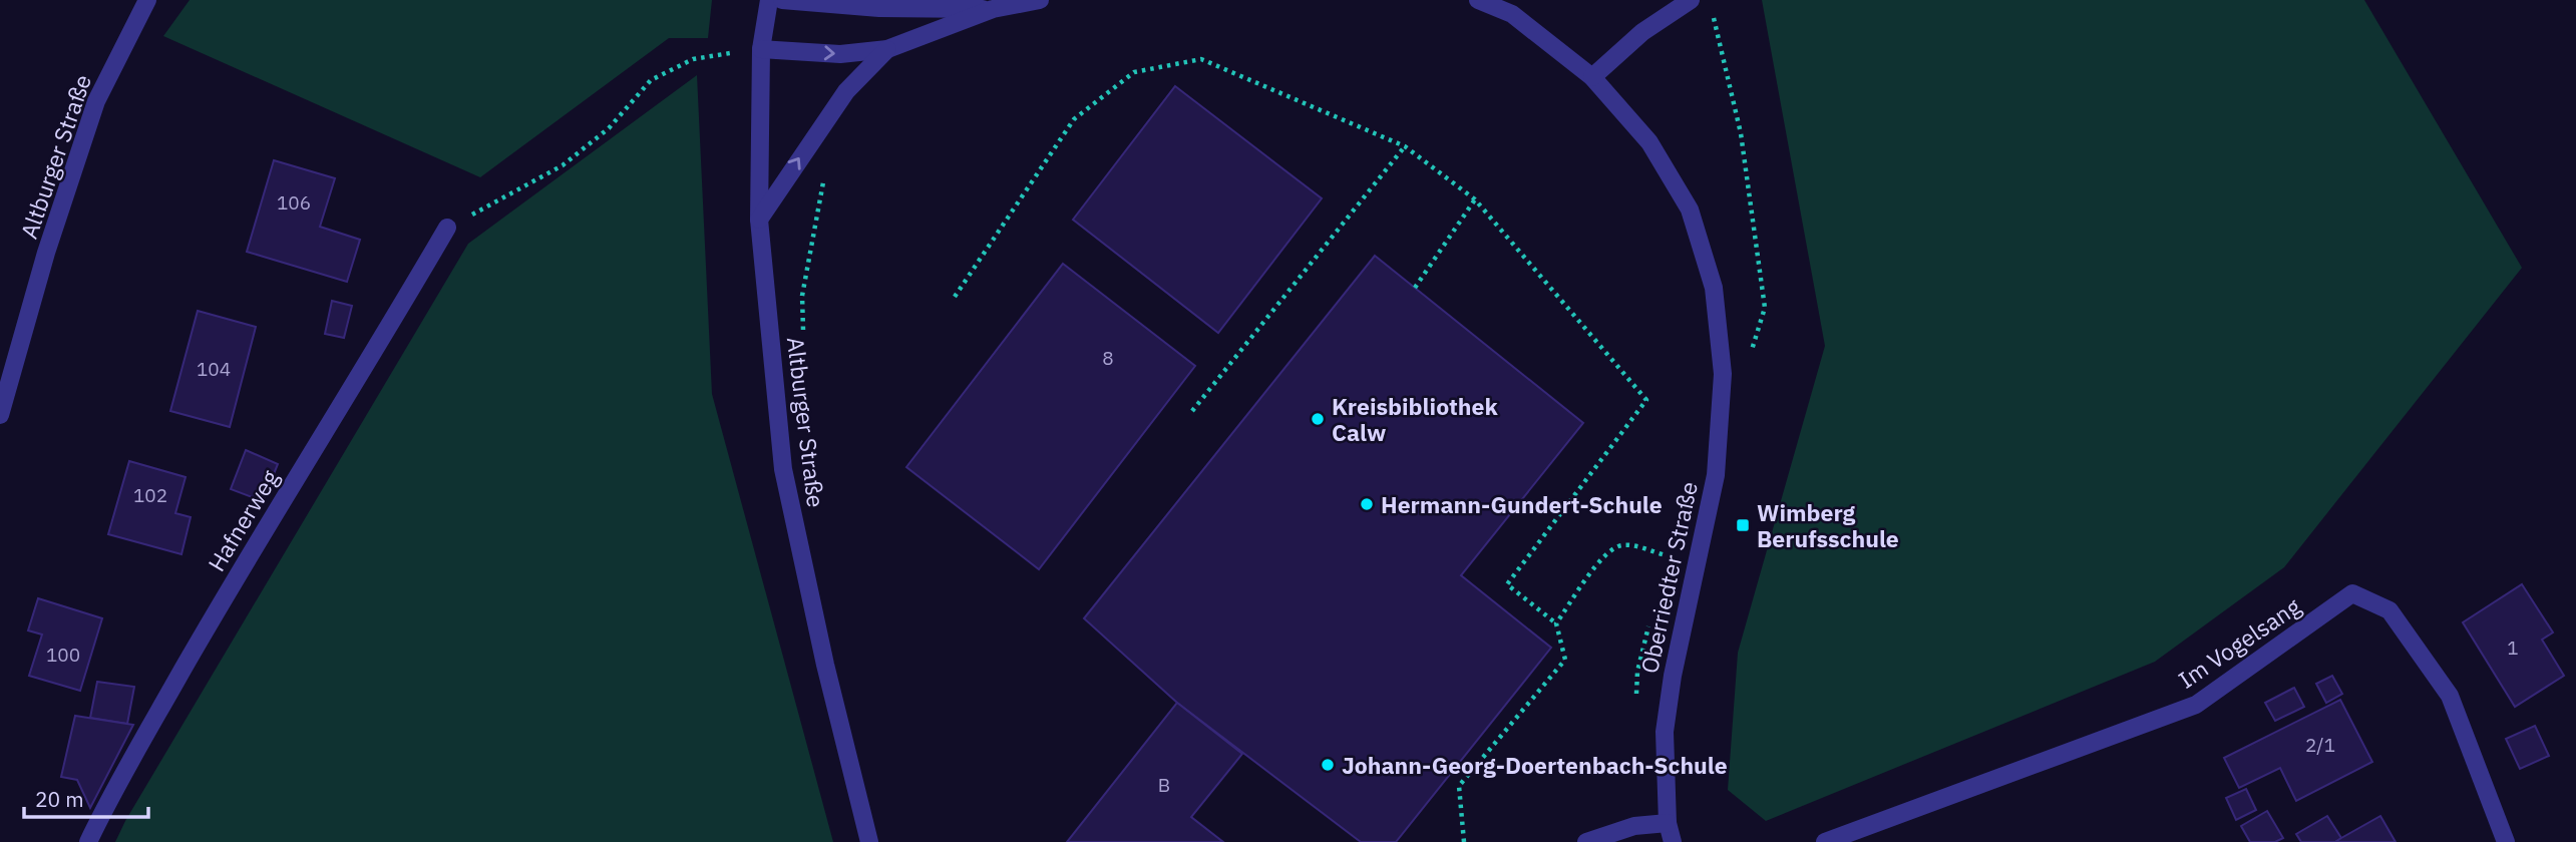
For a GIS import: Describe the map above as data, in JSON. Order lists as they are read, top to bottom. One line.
{"streets":{"street":["Altburger Straße","Hafnerweg","Oberriedter Straße","Im Vogelsang"]},"places":{"other":["Kreisbibliothek Calw","Hermann-Gundert-Schule","Johann-Georg-Doertenbach-Schule"],"transit":["Wimberg Berufsschule"]},"house_numbers":["106","8","104","102","1","100","2/1","B"],"scale_bar":"20 m"}
